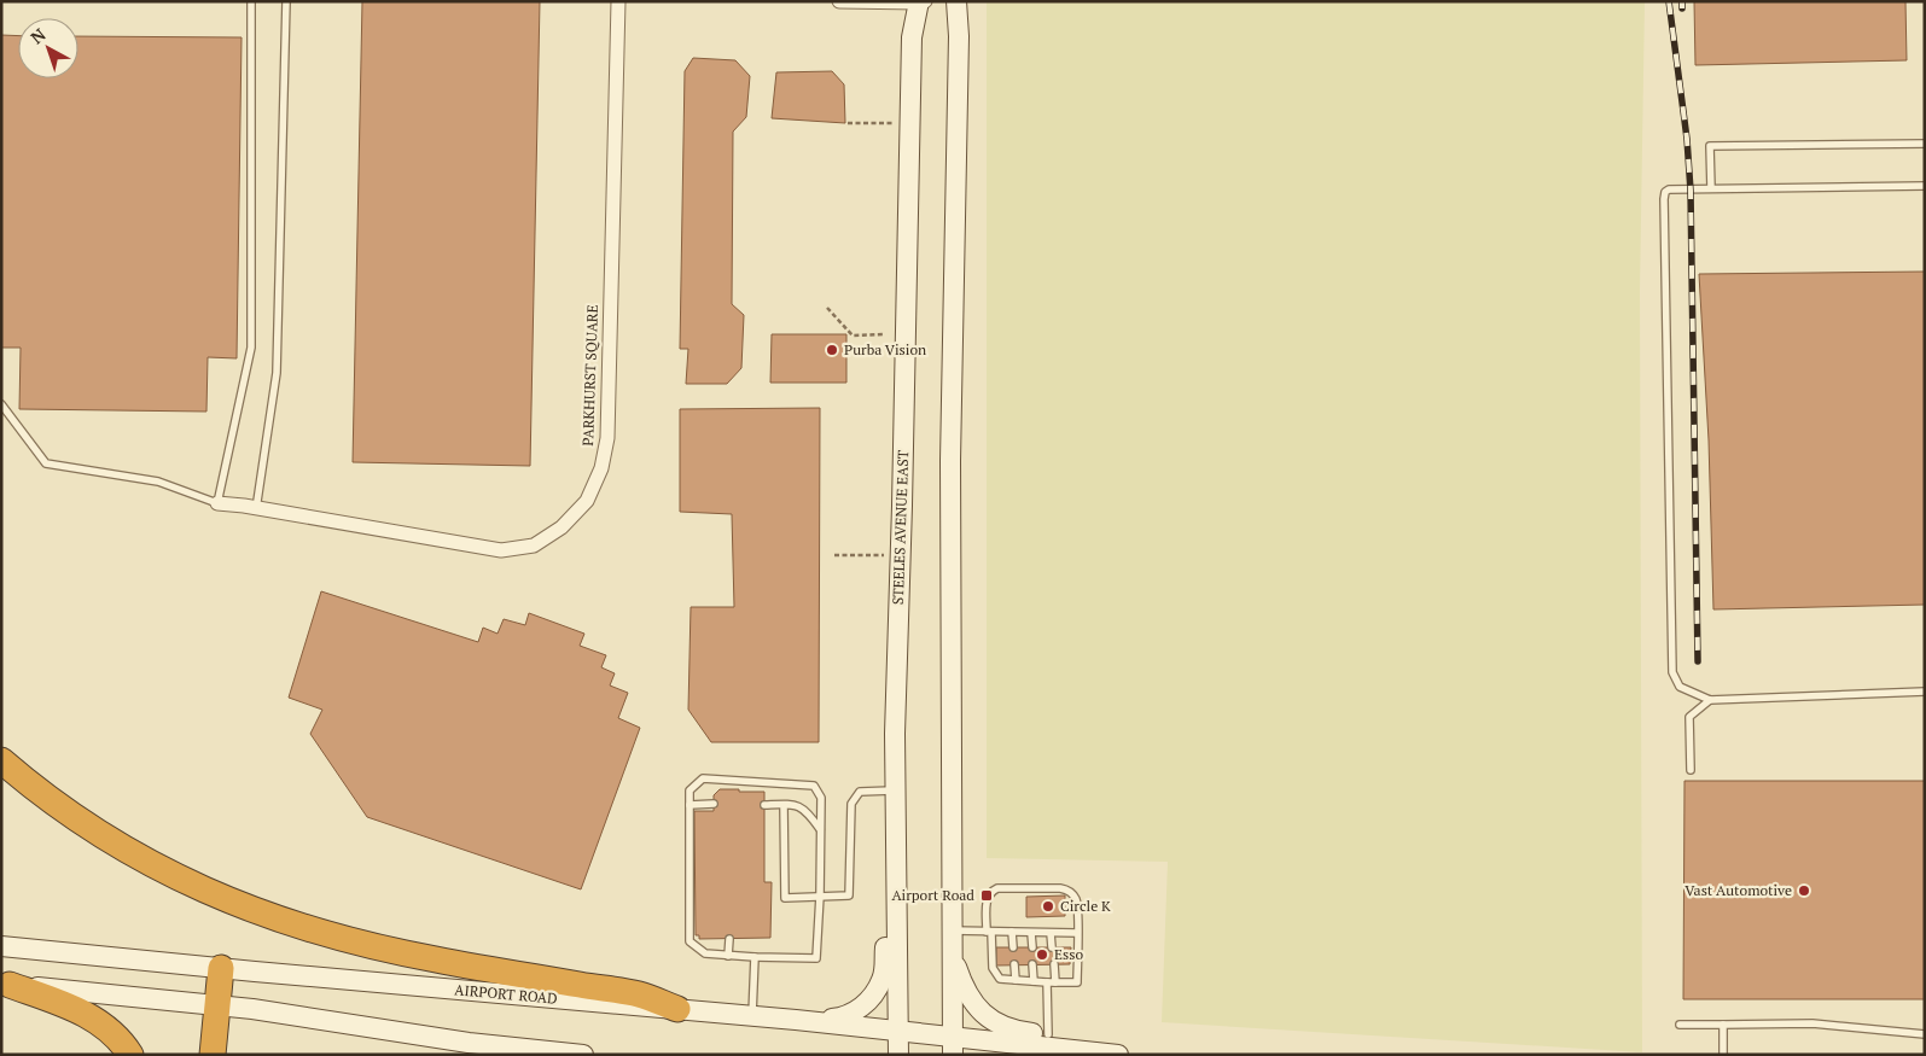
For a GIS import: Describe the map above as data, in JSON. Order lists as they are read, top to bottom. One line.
{"streets":{"main road":["STEELES AVENUE EAST","AIRPORT ROAD"],"street":["PARKHURST SQUARE"]},"crossings":[["STEELES AVENUE EAST","AIRPORT ROAD"]],"places":{"other":["Purba Vision","Vast Automotive","Circle K","Esso"],"transit":["Airport Road"]},"north":"top left"}
